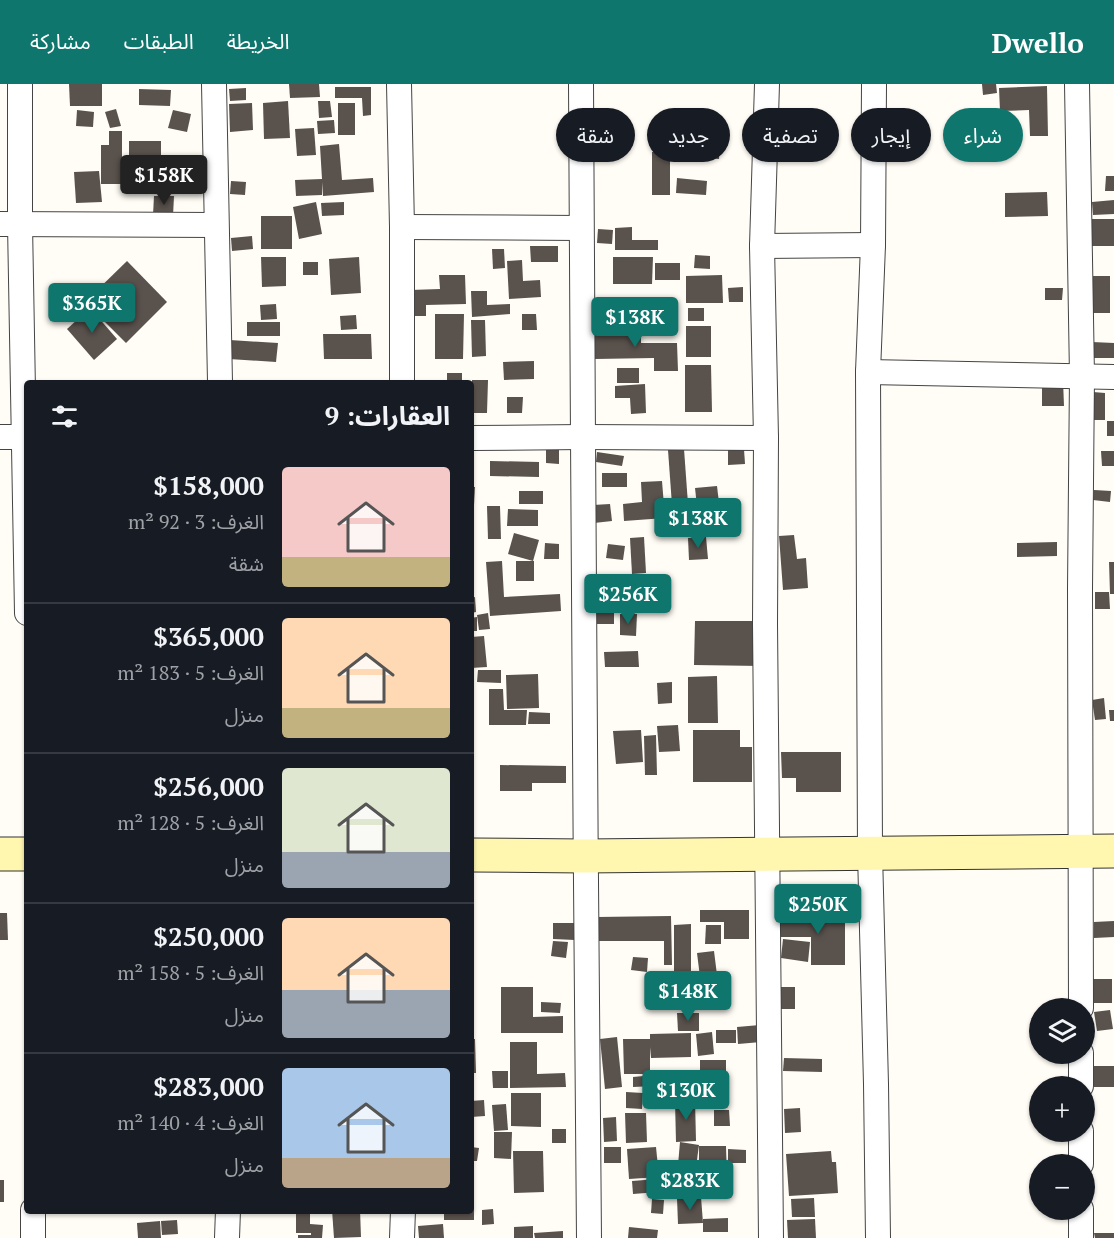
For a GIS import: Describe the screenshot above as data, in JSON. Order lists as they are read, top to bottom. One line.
{"page":{"header":"Dwello","nav":["الخريطة","الطبقات","مشاركة"],"chip":["شراء","إيجار","تصفية","جديد","شقة"],"price":["$158K","$365K","$138K","$138K","$256K","$250K","$148K","$130K","$283K"],"heading":"العقارات: 9","list":[{"name":"$158,000","note":"الغرف: 3 · 92 m² · شقة"},{"name":"$365,000","note":"الغرف: 5 · 183 m² · منزل"},{"name":"$256,000","note":"الغرف: 5 · 128 m² · منزل"},{"name":"$250,000","note":"الغرف: 5 · 158 m² · منزل"},{"name":"$283,000","note":"الغرف: 4 · 140 m² · منزل"}],"map_buttons":["+","−"]}}
